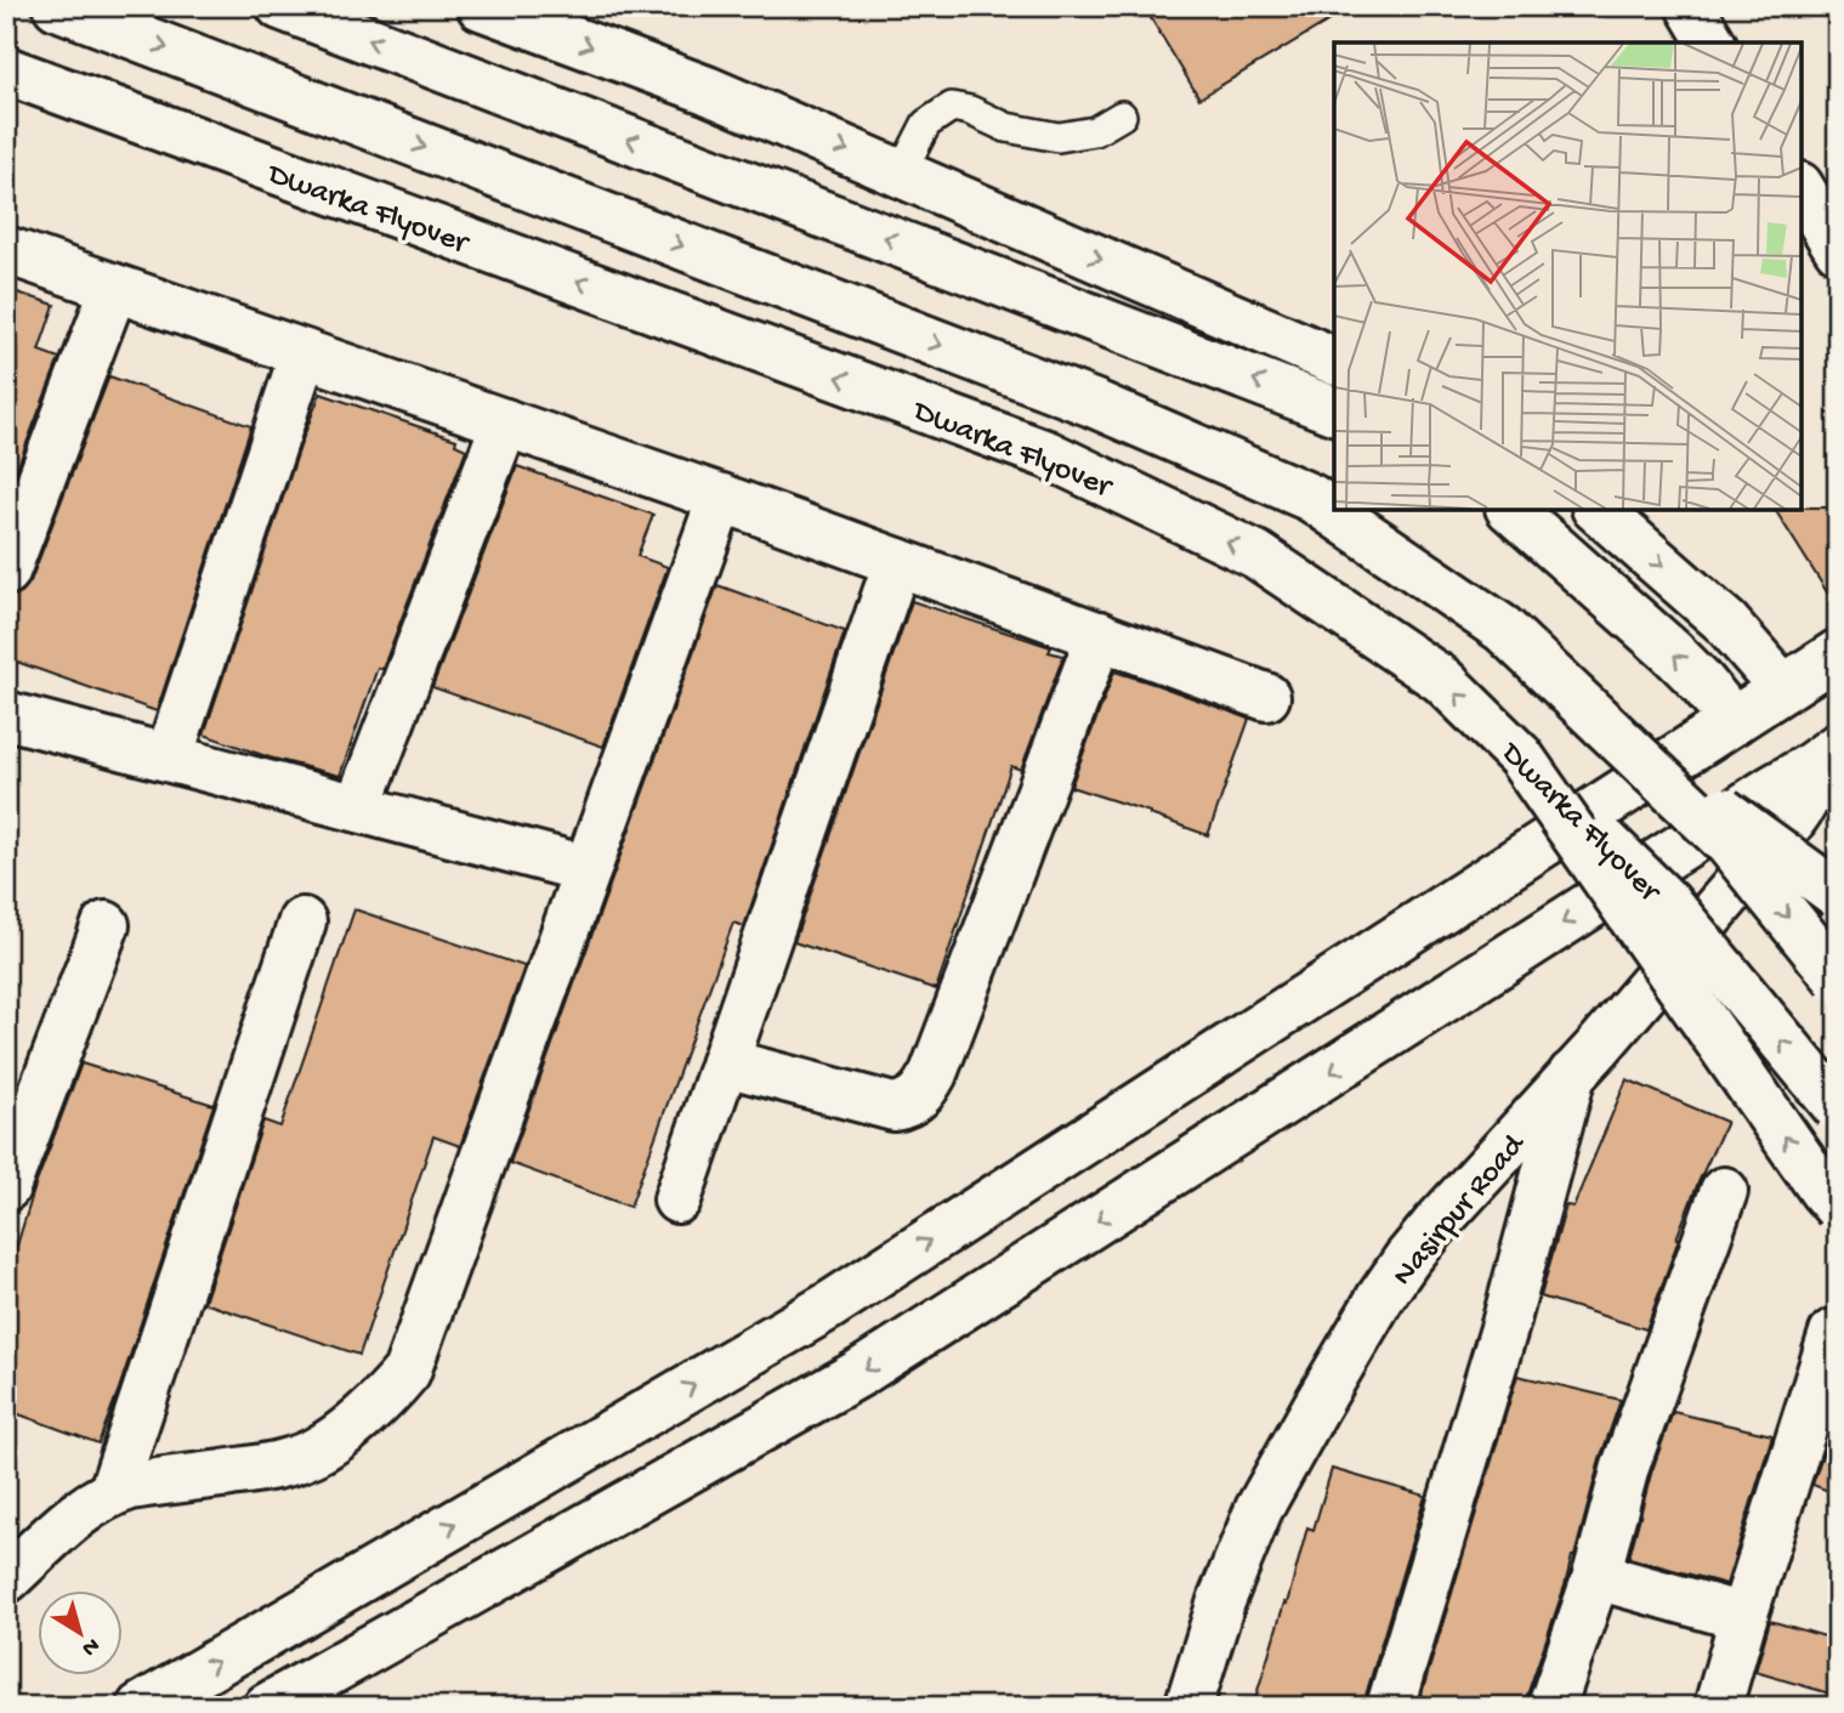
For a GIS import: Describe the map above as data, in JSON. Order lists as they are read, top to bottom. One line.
{"streets":{"street":["Dwarka Flyover","Nasirpur Road"]},"north":"bottom right"}
